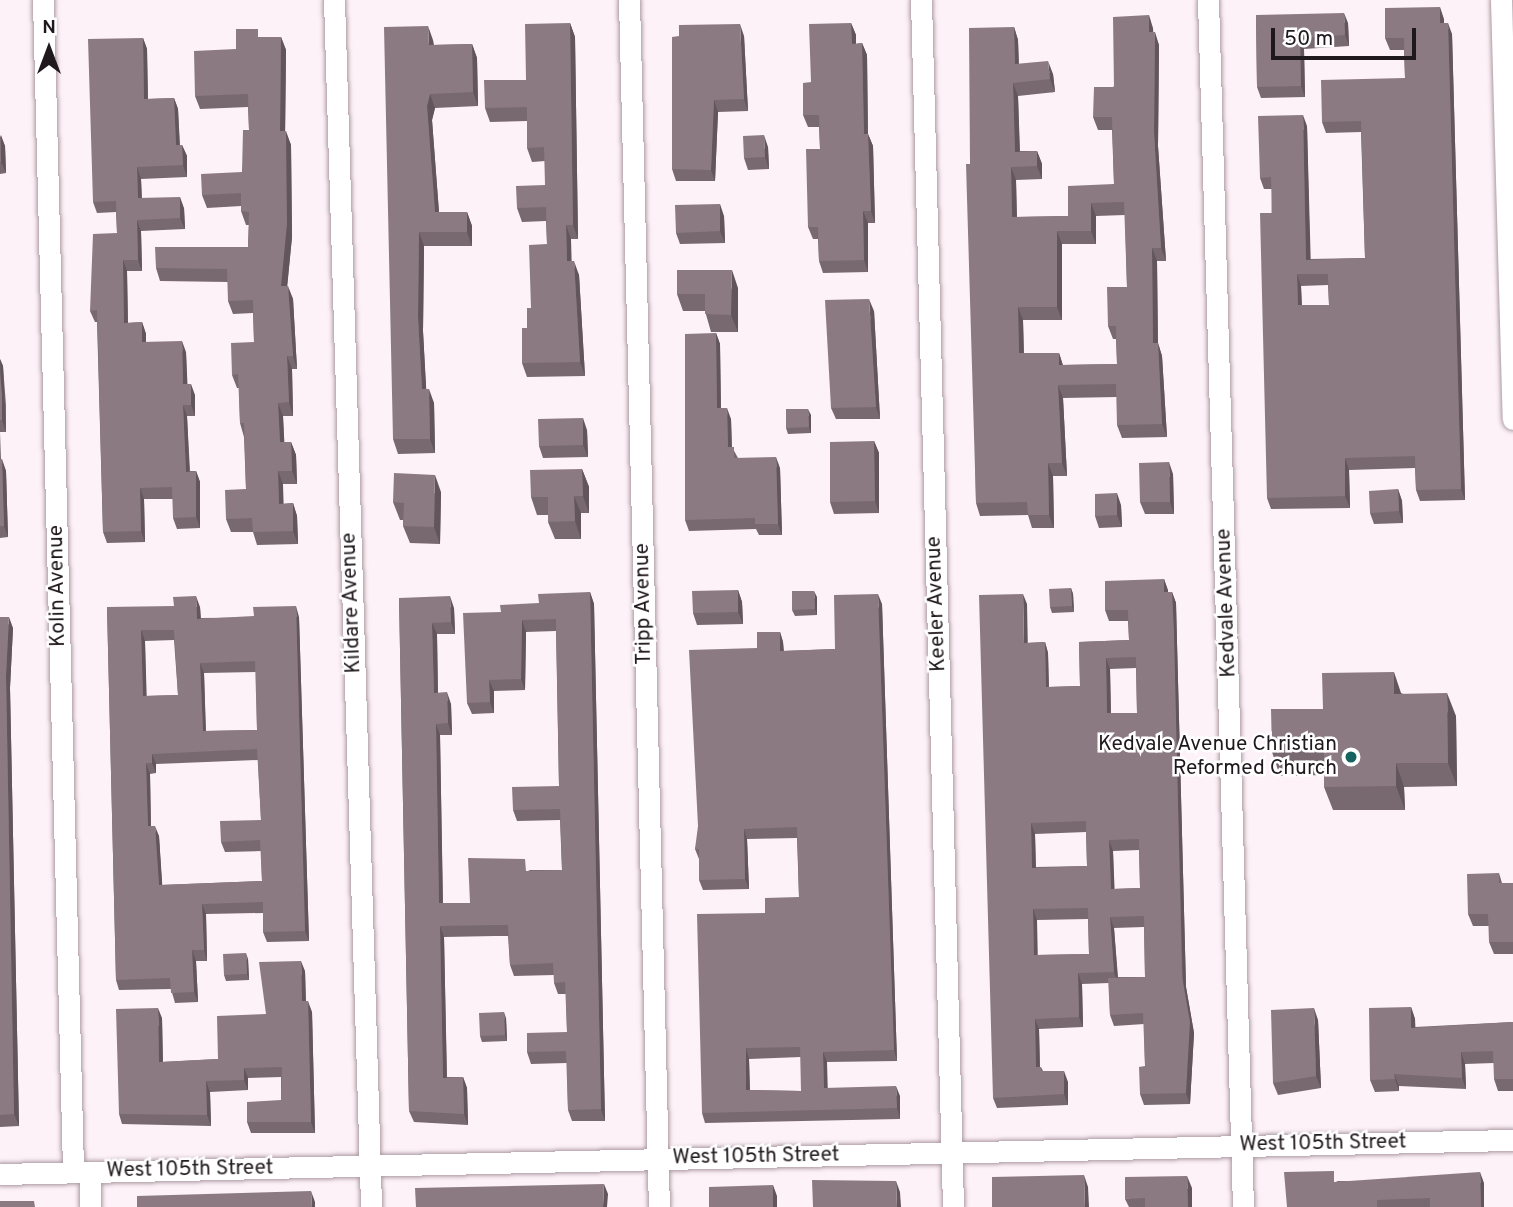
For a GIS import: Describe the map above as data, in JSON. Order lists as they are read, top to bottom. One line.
{"streets":{"street":["Kolin Avenue","Kildare Avenue","Kedvale Avenue","Tripp Avenue","Keeler Avenue","West 105th Street"]},"crossings":[["Kolin Avenue","West 105th Street"],["Kildare Avenue","West 105th Street"],["Kedvale Avenue","West 105th Street"],["Tripp Avenue","West 105th Street"],["Keeler Avenue","West 105th Street"]],"places":["Kedvale Avenue Christian Reformed Church"],"scale_bar":"50 m","north":"top"}
